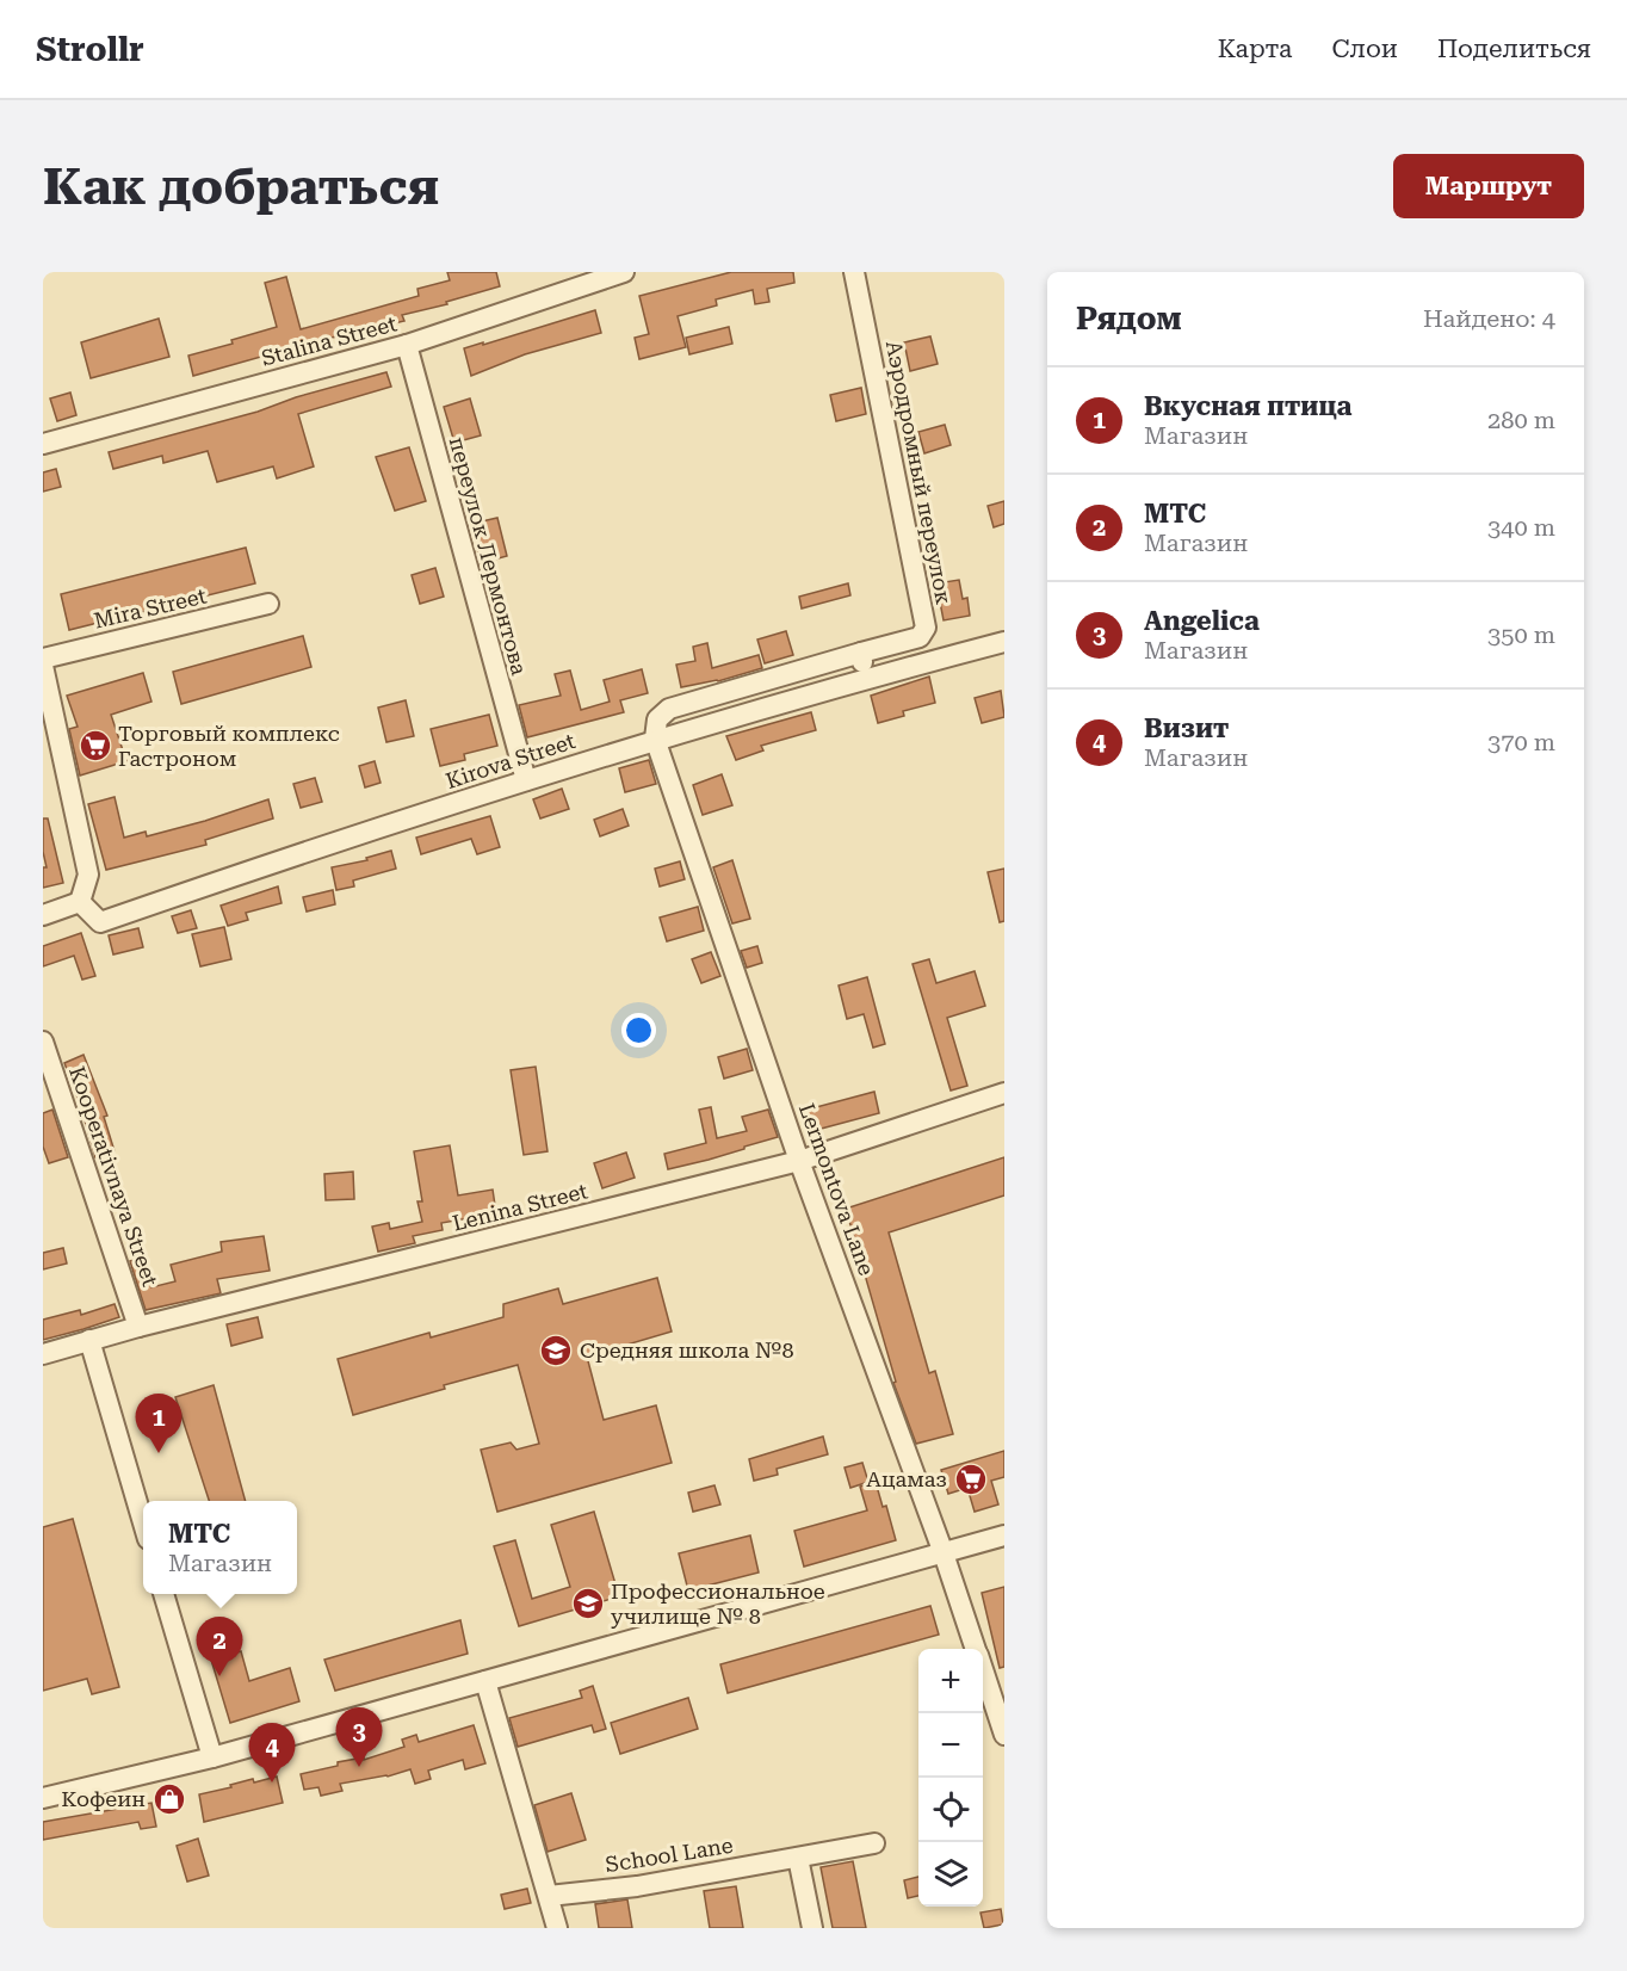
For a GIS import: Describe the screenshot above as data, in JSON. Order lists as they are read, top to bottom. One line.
{"streets":{"street":["Stalina Street","Аэродромный переулок","переулок Лермонтова","Mira Street","Kirova Street","Kooperativnaya Street","Lermontova Lane","Lenina Street","School Lane"]},"crossings":[["Stalina Street","переулок Лермонтова"],["Аэродромный переулок","Kirova Street"],["Аэродромный переулок","Lermontova Lane"],["переулок Лермонтова","Kirova Street"],["Kirova Street","Lermontova Lane"],["Kooperativnaya Street","Lenina Street"],["Lermontova Lane","Lenina Street"]],"places":{"supermarket":["Торговый комплекс Гастроном","Ацамаз"],"school or university":["Средняя школа №8","Профессиональное училище № 8"],"shop":["Кофеин"]},"page":{"header":"Strollr","nav":["Карта","Слои","Поделиться"],"buttons":"Маршрут","title":"Как добраться","heading":["Рядом","Найдено: 4"],"list":[{"mark":"1","name":"Вкусная птица","note":"Магазин","value":"280 m"},{"mark":"2","name":"МТС","note":"Магазин","value":"340 m"},{"mark":"3","name":"Angelica","note":"Магазин","value":"350 m"},{"mark":"4","name":"Визит","note":"Магазин","value":"370 m"}],"pins":["1","2","3","4"],"popup":["МТС","Магазин"],"map_buttons":["+","−"]}}
